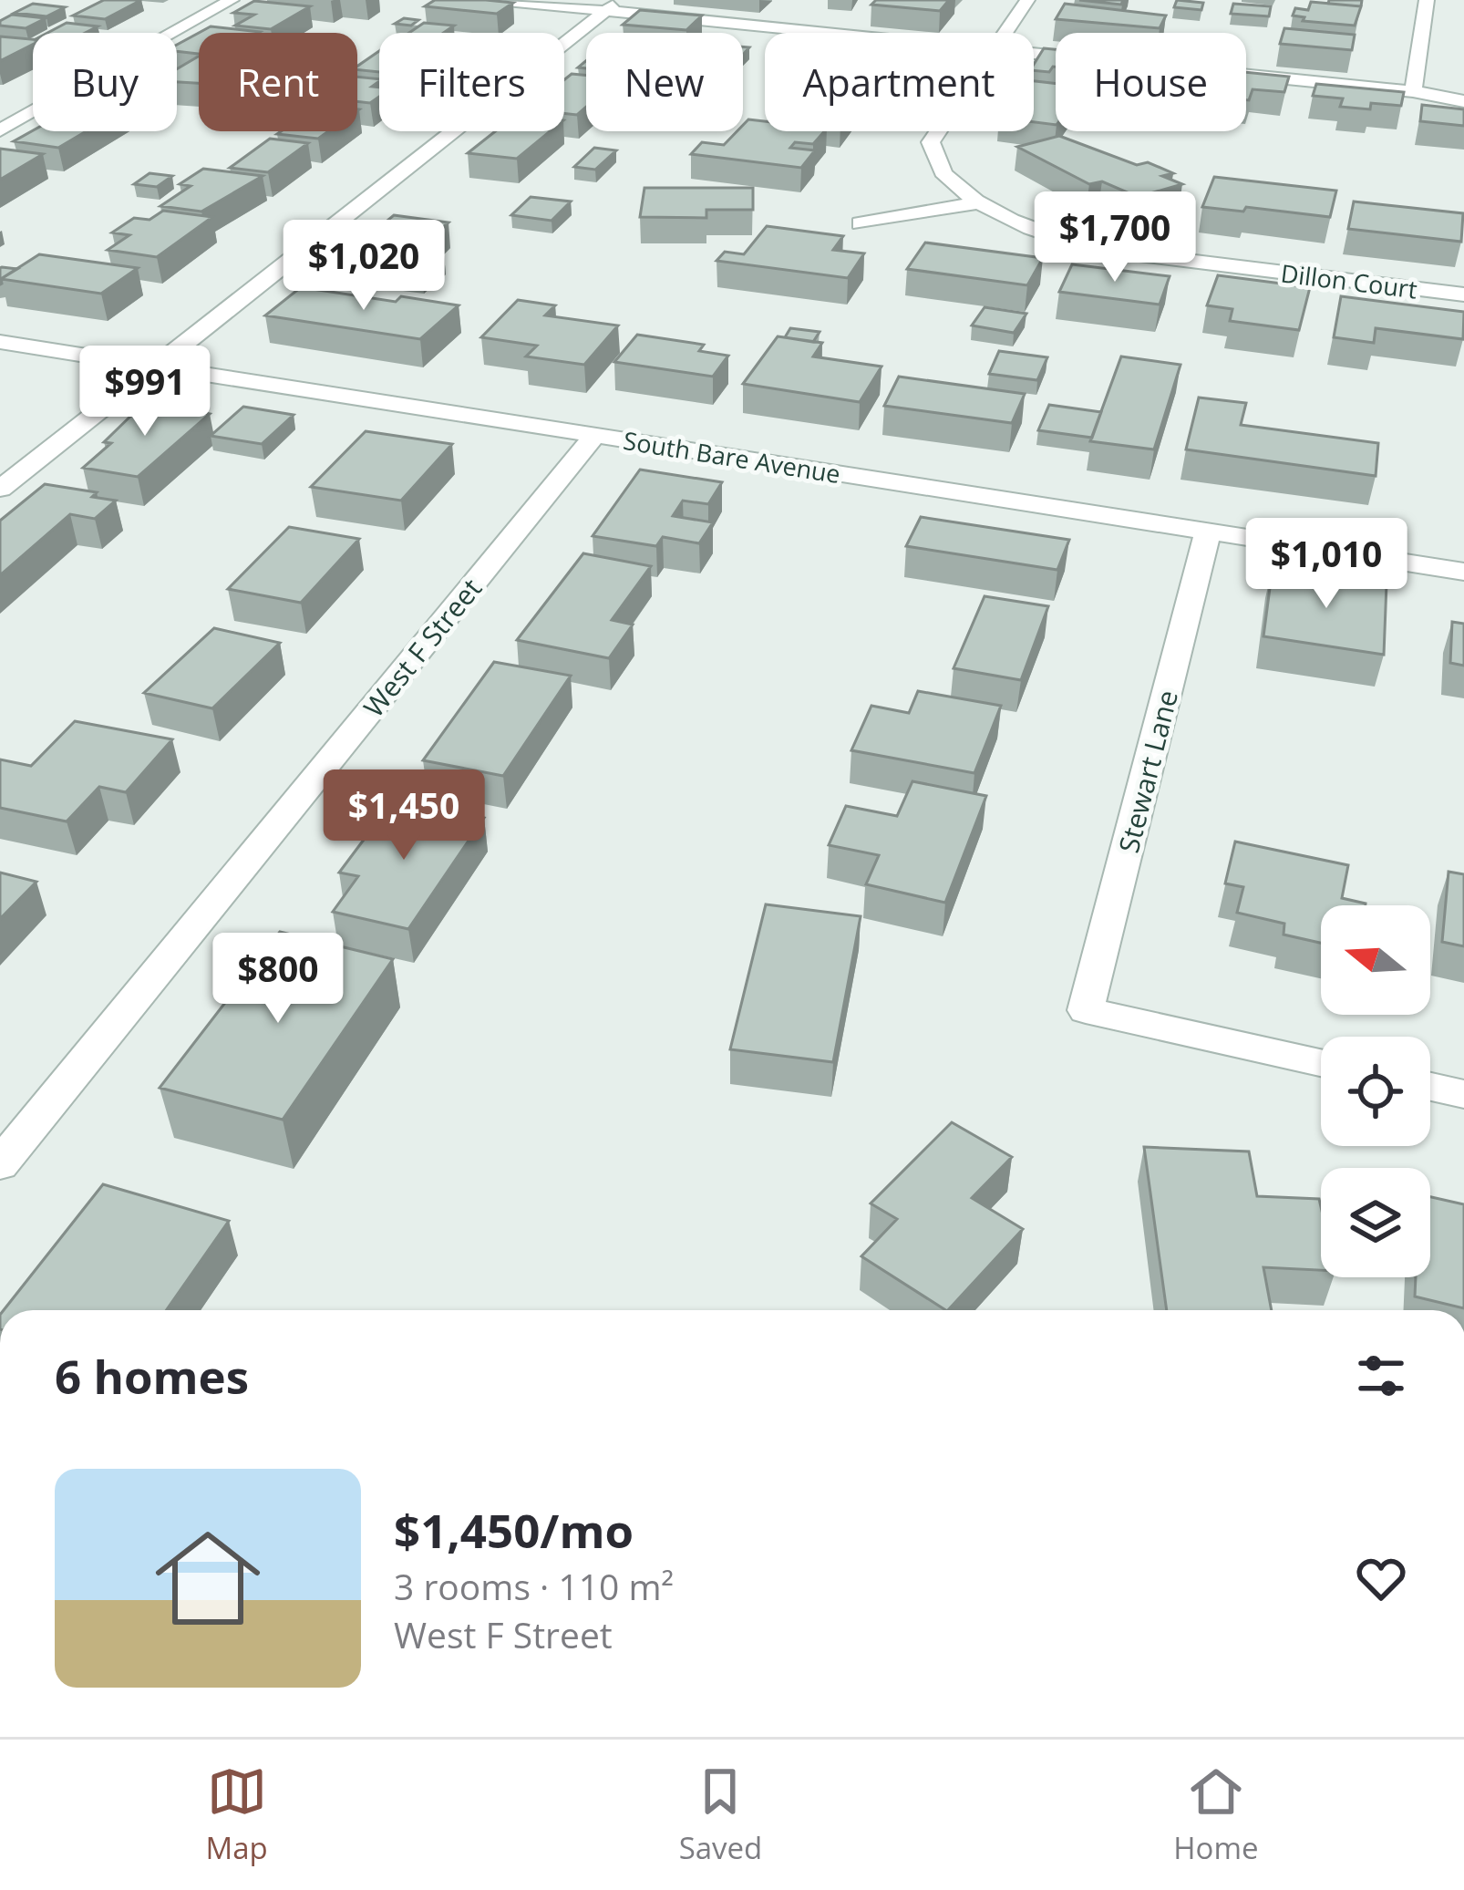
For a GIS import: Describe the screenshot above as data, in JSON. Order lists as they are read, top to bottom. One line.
{"streets":{"street":["Dillon Court","South Bare Avenue","West F Street","Stewart Lane"]},"crossings":[["South Bare Avenue","West F Street"],["South Bare Avenue","Stewart Lane"]],"north":"left","page":{"chip":["Buy","Rent","Filters","New","Apartment","House"],"price":["$1,700","$1,020","$991","$1,010","$1,450","$800"],"heading":"6 homes","list":[{"name":"$1,450/mo","note":"3 rooms · 110 m² · West F Street"}],"tabs":["Map","Saved","Home"]}}
